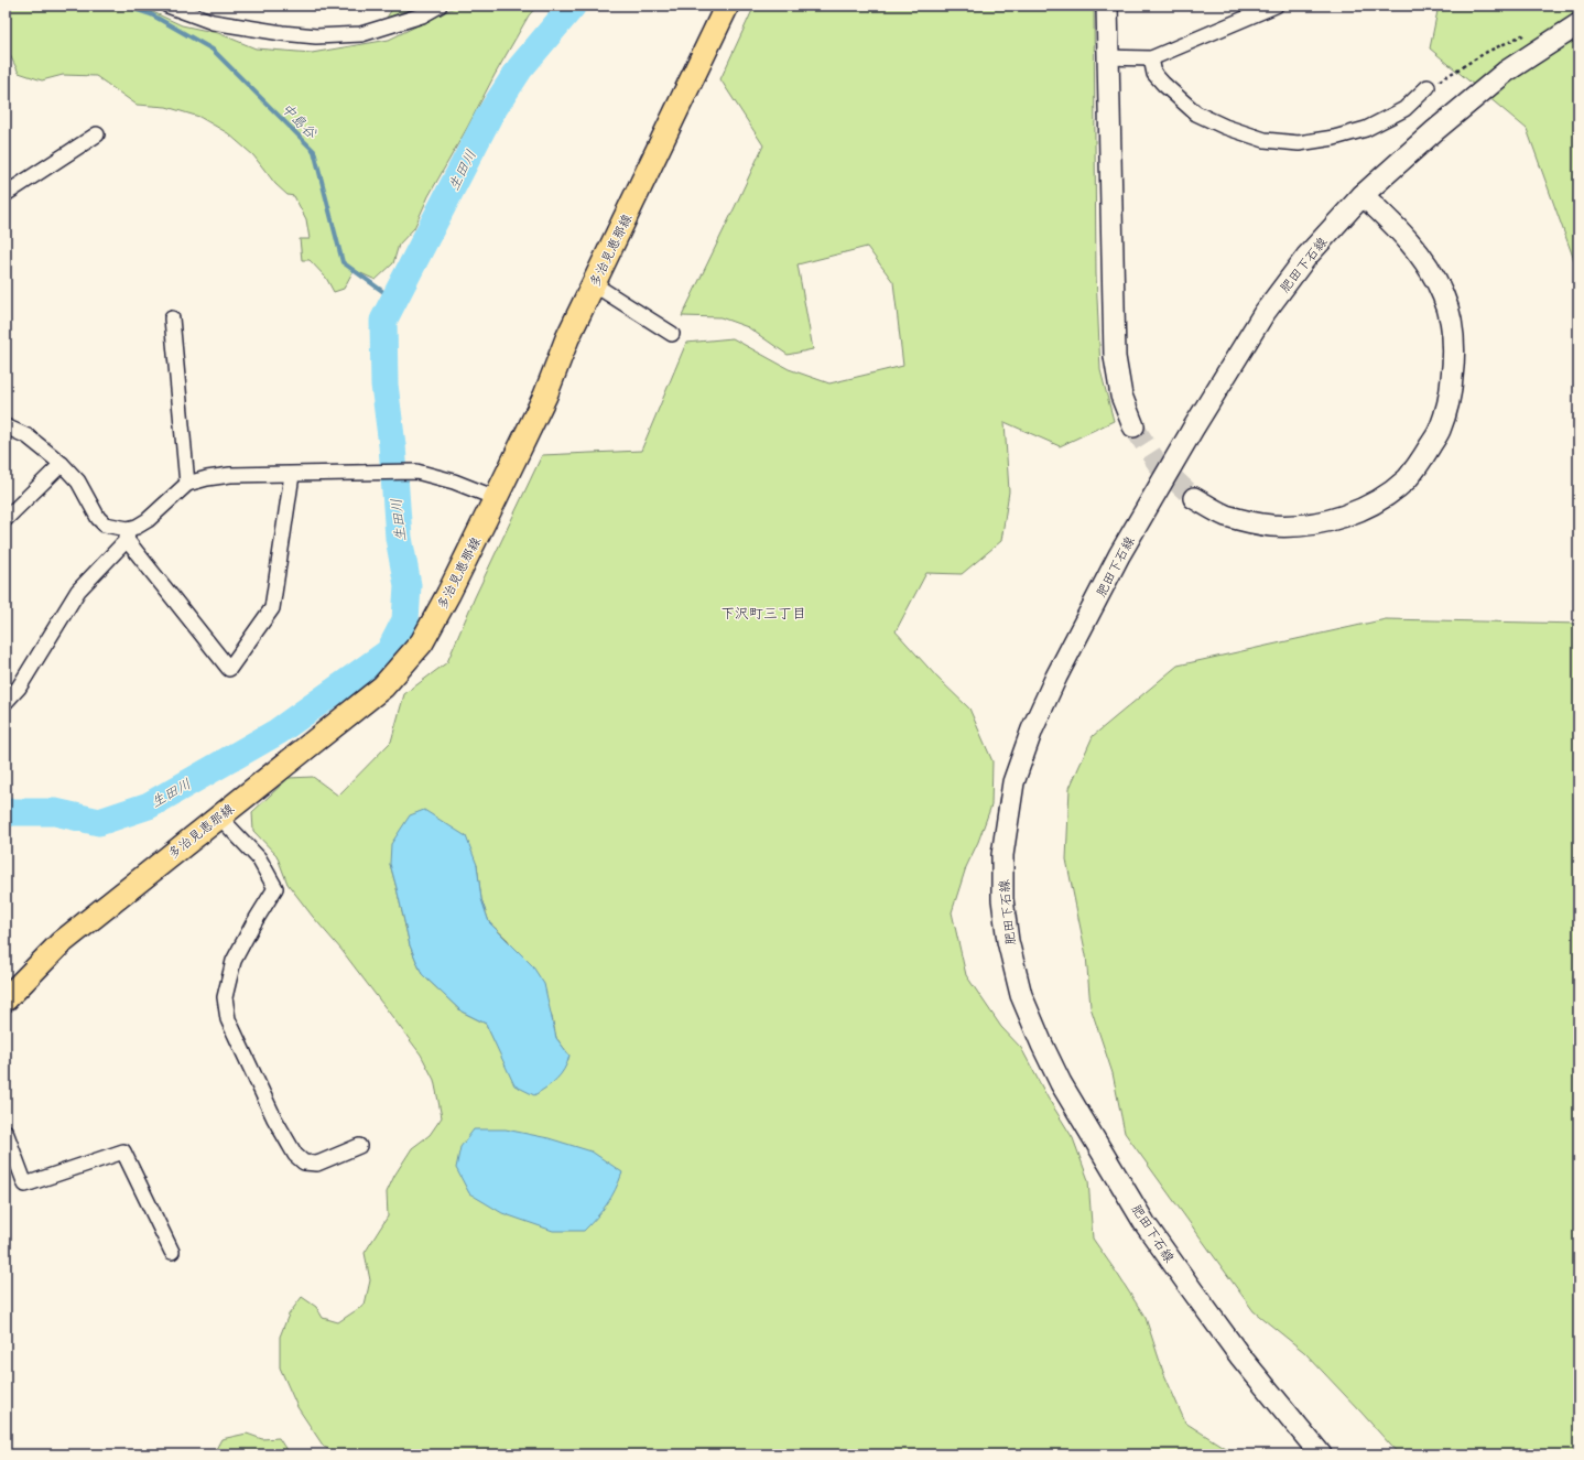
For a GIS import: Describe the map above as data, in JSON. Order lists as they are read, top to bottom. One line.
{"streets":{"main road":["多治見恵那線","肥田下石線"]},"districts":["下沢町三丁目"],"water":["中島谷","生田川"]}
